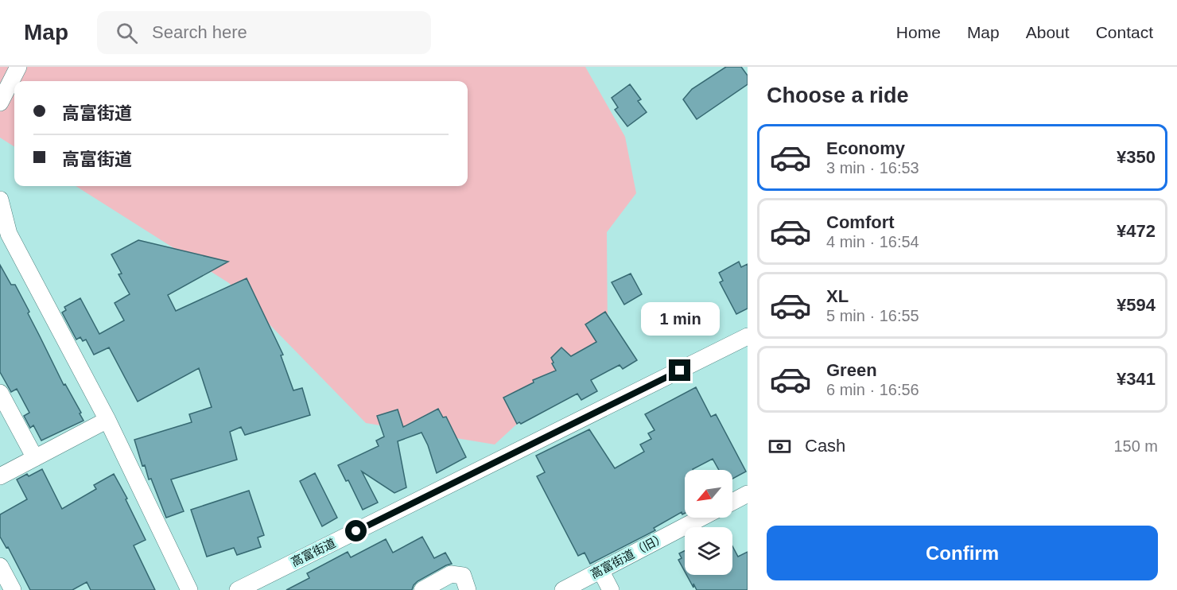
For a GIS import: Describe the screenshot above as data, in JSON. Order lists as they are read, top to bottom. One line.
{"streets":{"street":["高富街道","高富街道（旧）"]},"north":"bottom left","page":{"header":"Map","search":"Search here","nav":["Home","Map","About","Contact"],"heading":"Choose a ride","banner":["高富街道","高富街道"],"list":[{"name":"Economy","note":"3 min · 16:53","value":"¥350"},{"name":"Comfort","note":"4 min · 16:54","value":"¥472"},{"name":"XL","note":"5 min · 16:55","value":"¥594"},{"name":"Green","note":"6 min · 16:56","value":"¥341"}],"bubble":"1 min","pay":["Cash","150 m"],"buttons":"Confirm"}}
